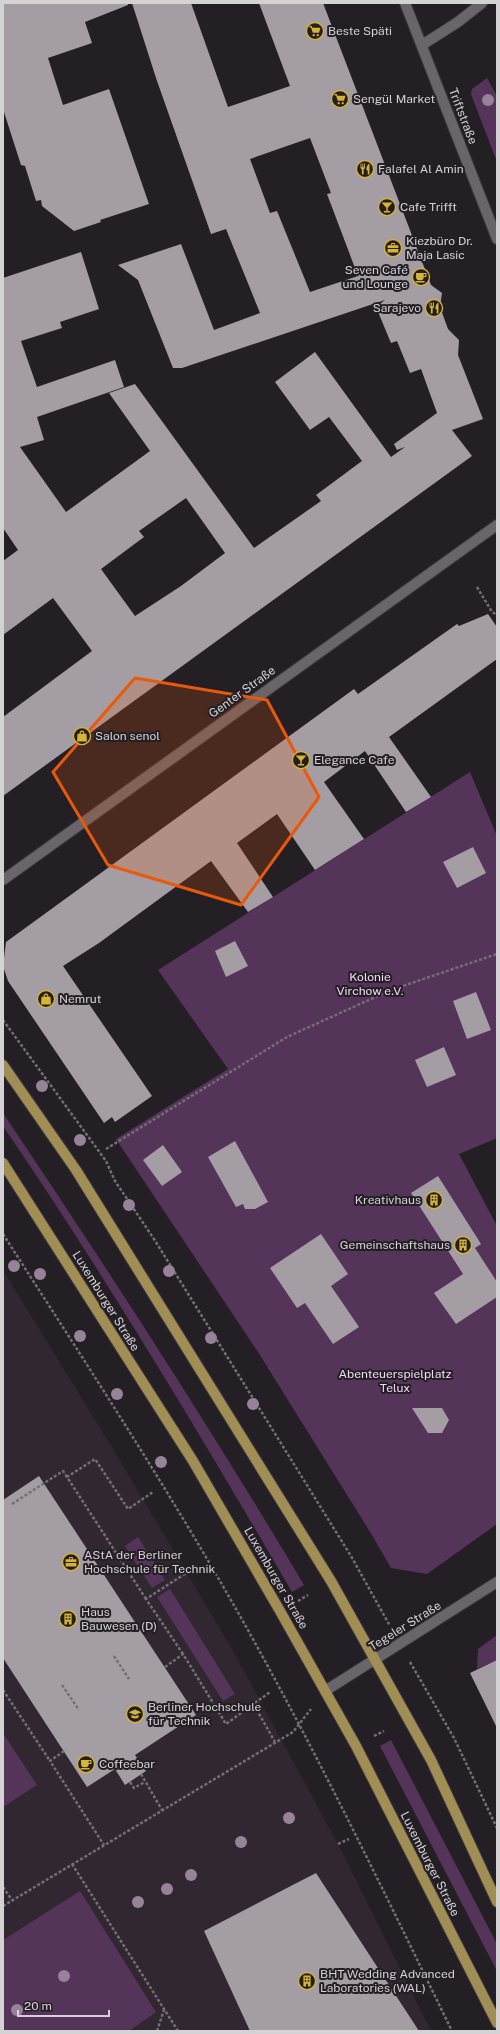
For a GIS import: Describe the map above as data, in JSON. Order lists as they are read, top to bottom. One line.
{"streets":{"main road":["Luxemburger Straße"],"street":["Triftstraße","Genter Straße","Tegeler Straße"]},"crossings":[["Luxemburger Straße","Tegeler Straße"]],"parks":["Kolonie Virchow e.V.","Abenteuerspielplatz Telux"],"places":{"supermarket":["Beste Späti","Sengül Market"],"restaurant":["Falafel Al Amin","Sarajevo"],"bar":["Cafe Trifft","Elegance Cafe"],"office":["Kiezbüro Dr. Maja Lasic","AStA der Berliner Hochschule für Technik"],"cafe":["Seven Café und Lounge","Coffeebar"],"shop":["Salon senol","Nemrut"],"building":["Kreativhaus","Gemeinschaftshaus","Haus Bauwesen (D)","BHT Wedding Advanced Laboratories (WAL)"],"school or university":["Berliner Hochschule für Technik"]},"scale_bar":"20 m"}
